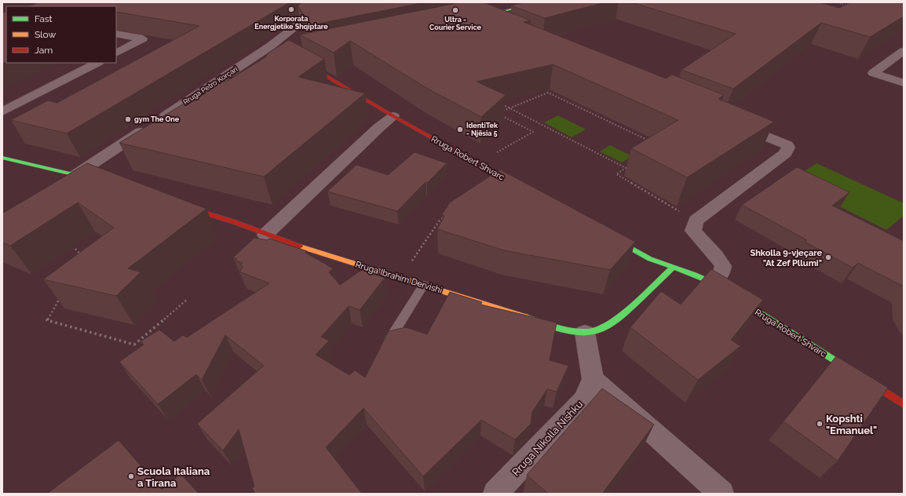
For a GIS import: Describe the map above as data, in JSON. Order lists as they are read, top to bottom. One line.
{"streets":{"street":["Rruga Petro Korçari","Rruga Robert Shvarc","Rruga Ibrahim Dervishi","Rruga Nikolla Nishku"]},"places":["Korporata Energjetike Shqiptare","Ultra - Courier Service","gym The One","IdentiTek - Njësia 5","Shkolla 9-vjeçare \"At Zef Pllumi\"","Kopshti \"Emanuel\"","Scuola Italiana a Tirana"],"legend":["Fast","Slow","Jam"]}
